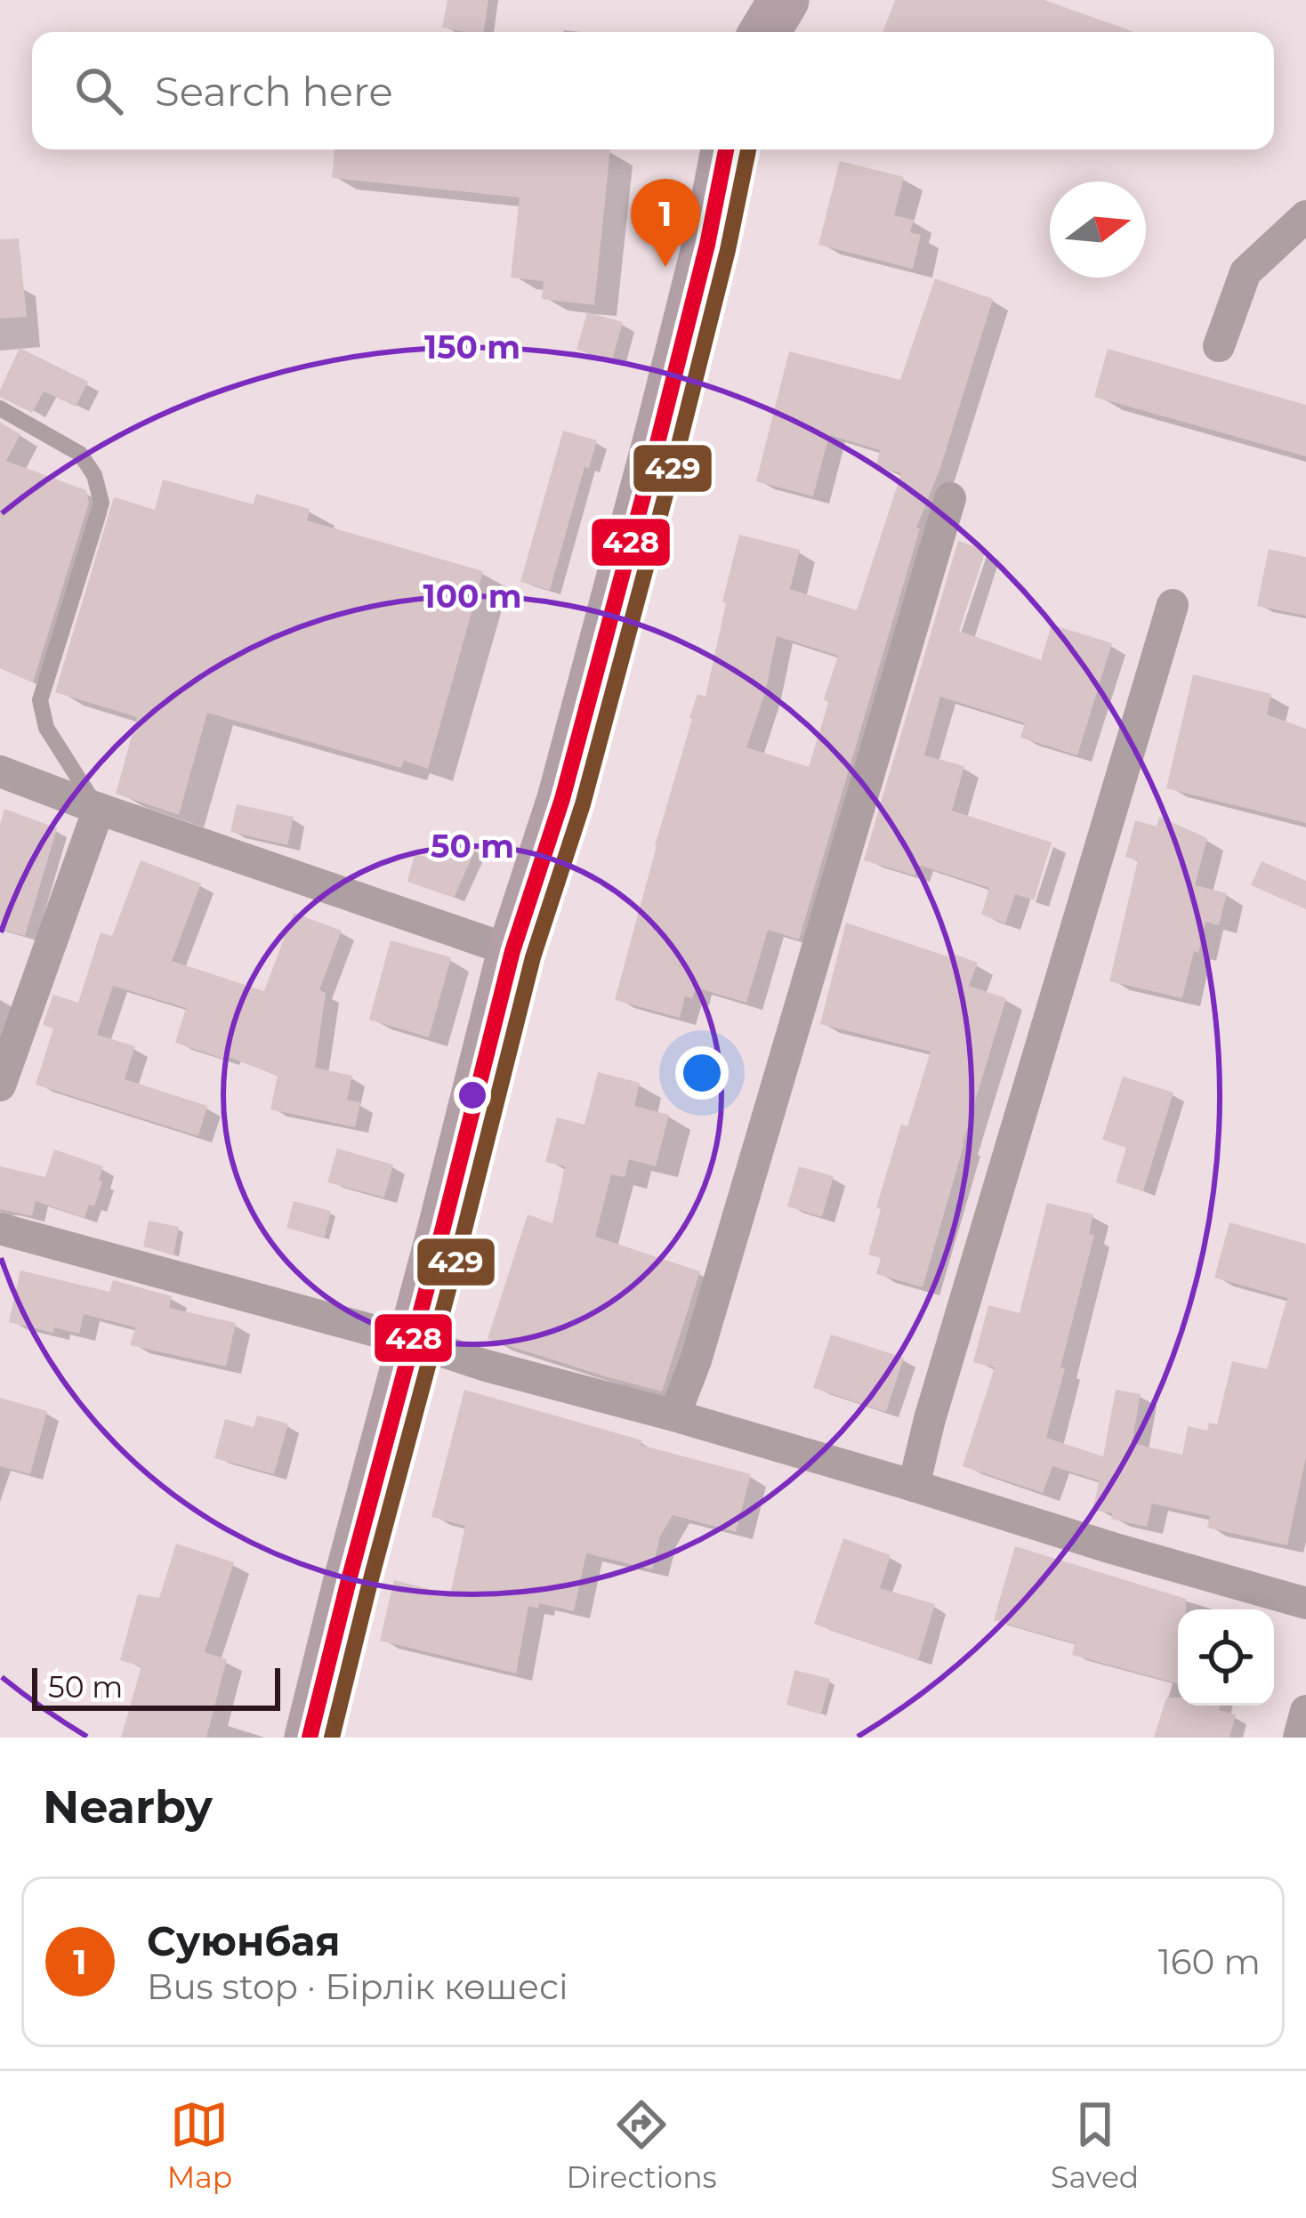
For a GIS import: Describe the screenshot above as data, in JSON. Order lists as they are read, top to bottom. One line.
{"lines":["transit line 428","transit line 429"],"scale_bar":"50 m","north":"right","page":{"search":"Search here","pins":"1","scale":"50 m","heading":"Nearby","list":[{"mark":"1","name":"Суюнбая","note":"Bus stop · Бірлік көшесі","value":"160 m"}],"nav":["Map","Directions","Saved"]},"rings":["150 m","100 m","50 m"]}
